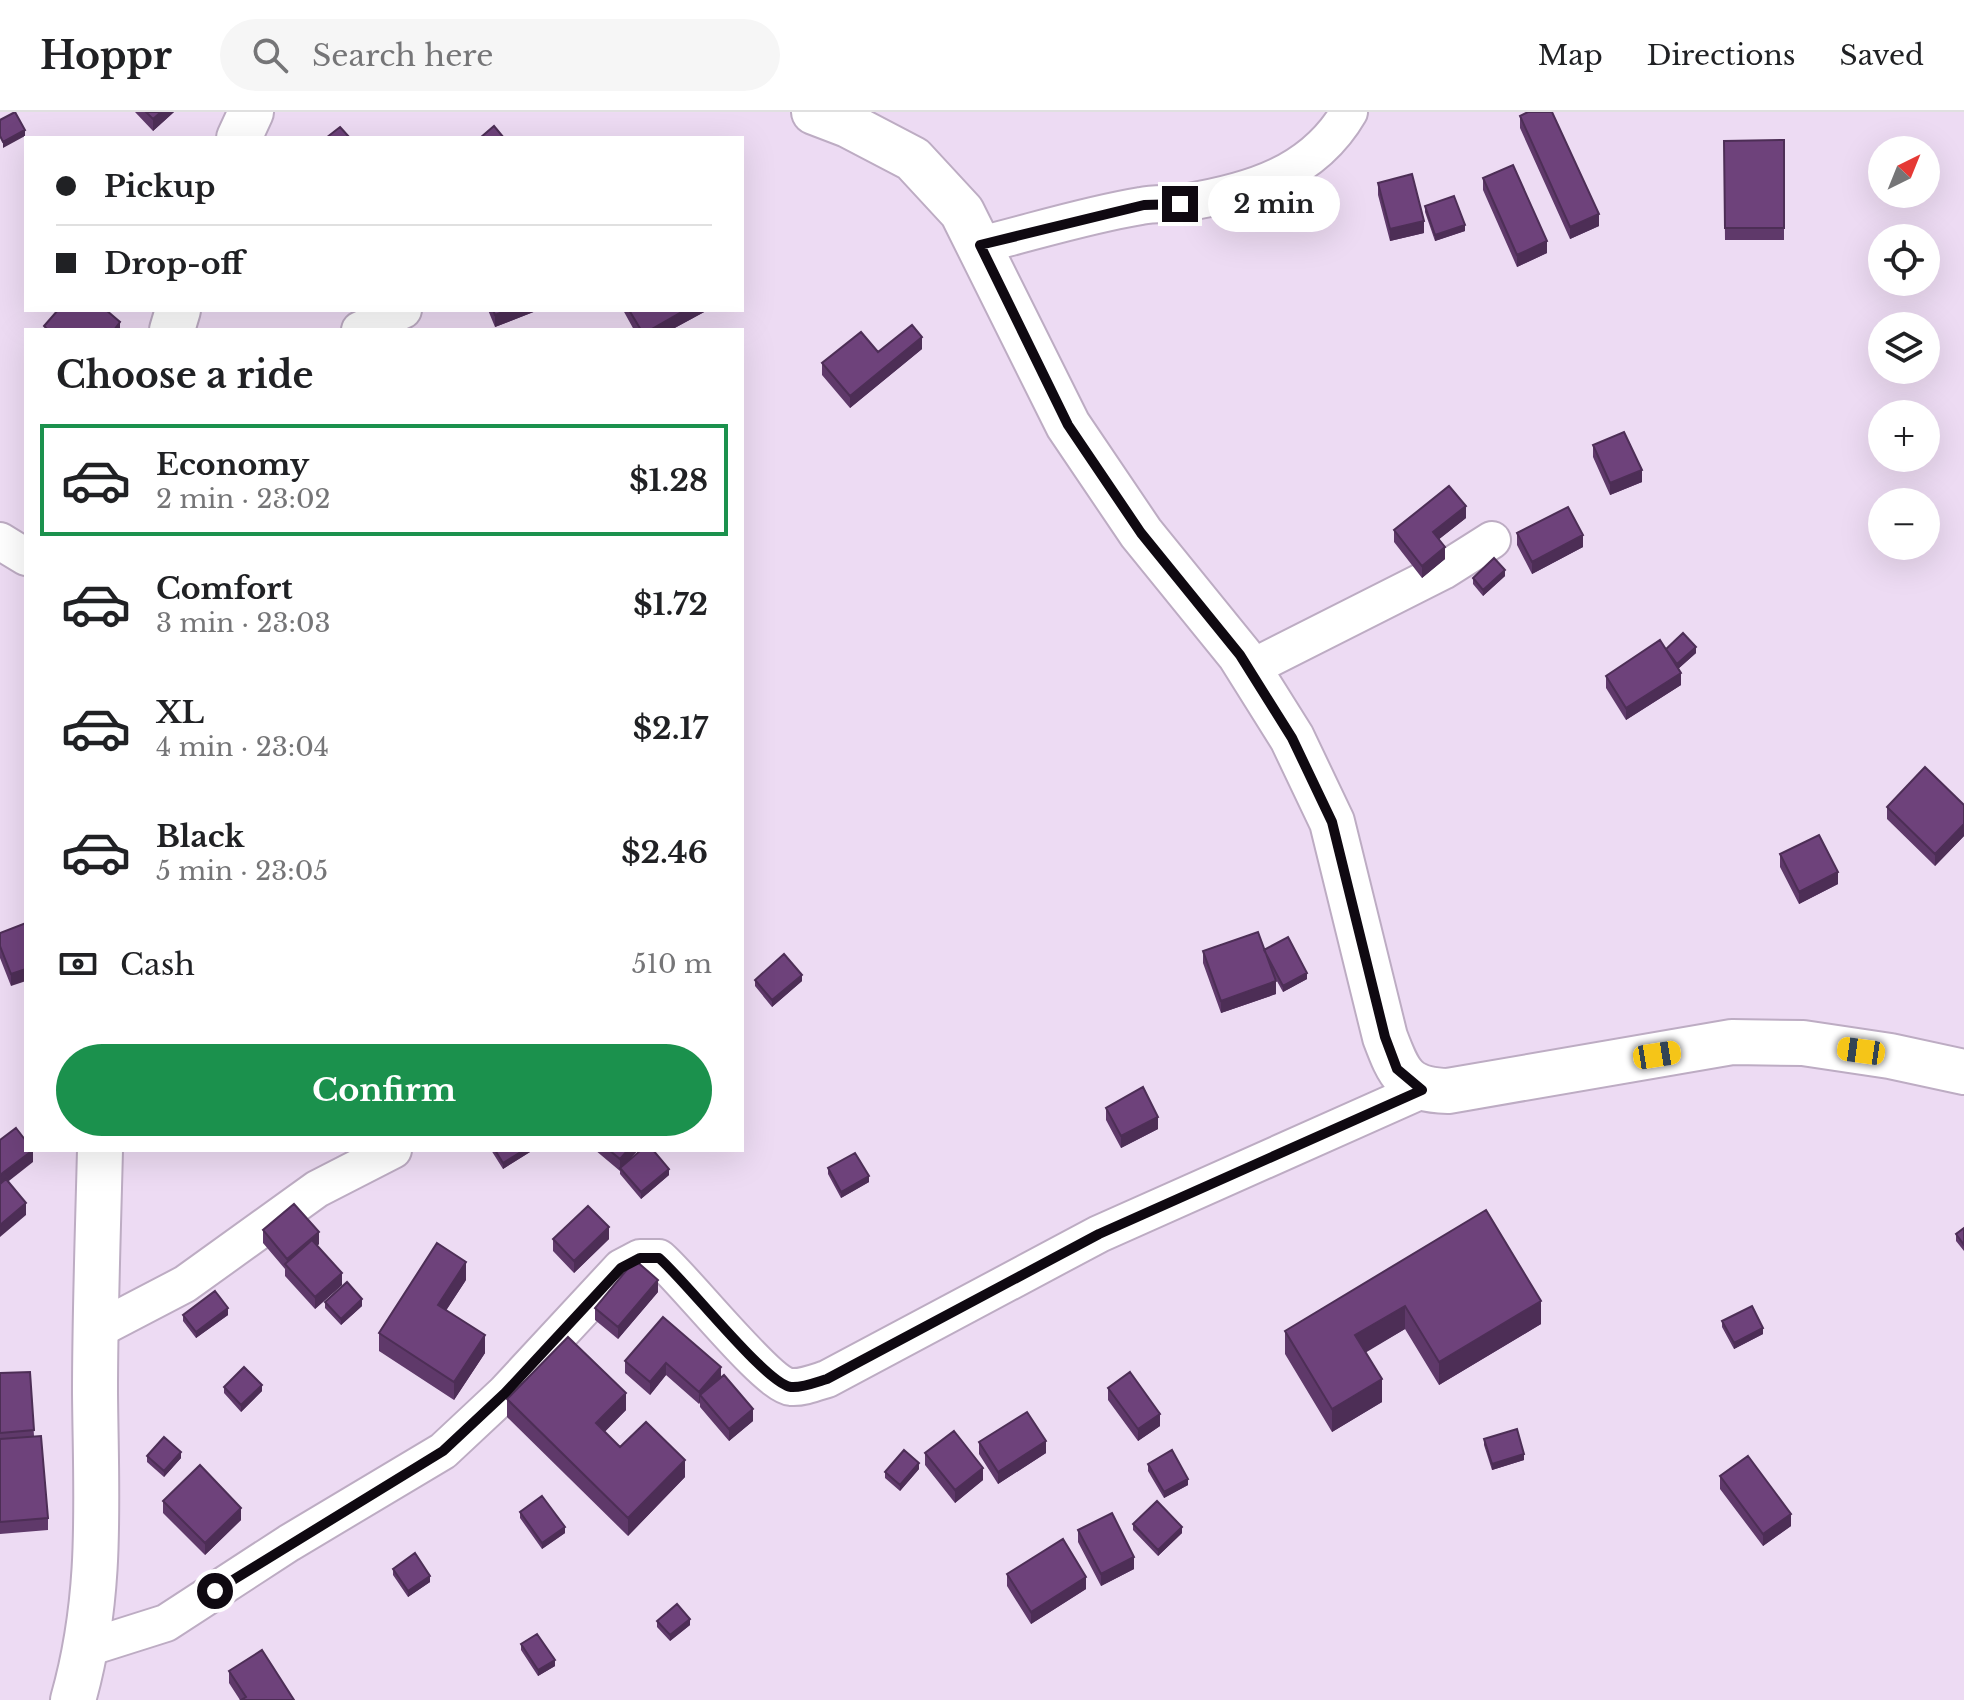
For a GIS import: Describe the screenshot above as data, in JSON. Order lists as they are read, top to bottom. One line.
{"north":"top right","page":{"header":"Hoppr","search":"Search here","nav":["Map","Directions","Saved"],"map_buttons":["+","−"],"banner":["Pickup","Drop-off"],"bubble":"2 min","heading":"Choose a ride","list":[{"name":"Economy","note":"2 min · 23:02","value":"$1.28"},{"name":"Comfort","note":"3 min · 23:03","value":"$1.72"},{"name":"XL","note":"4 min · 23:04","value":"$2.17"},{"name":"Black","note":"5 min · 23:05","value":"$2.46"}],"pay":["Cash","510 m"],"buttons":"Confirm"}}
